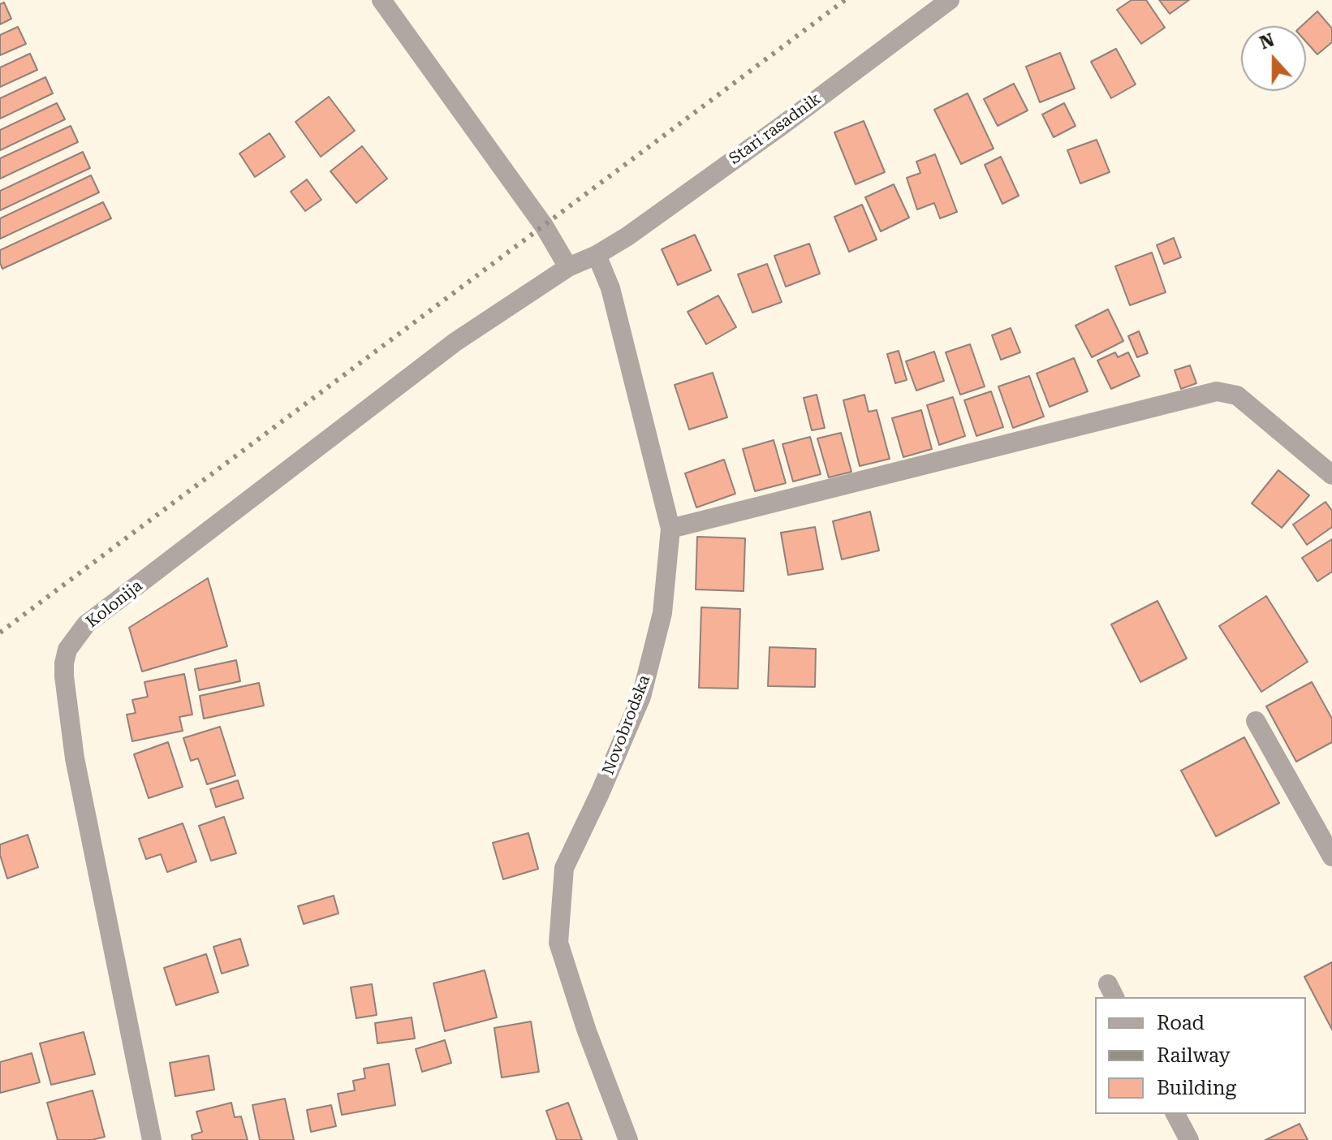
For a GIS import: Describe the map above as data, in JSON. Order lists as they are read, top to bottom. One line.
{"streets":{"street":["Stari rasadnik","Kolonija","Novobrodska"]},"crossings":[["Stari rasadnik","Novobrodska"]],"legend":["Road","Railway","Building"],"north":"top"}
